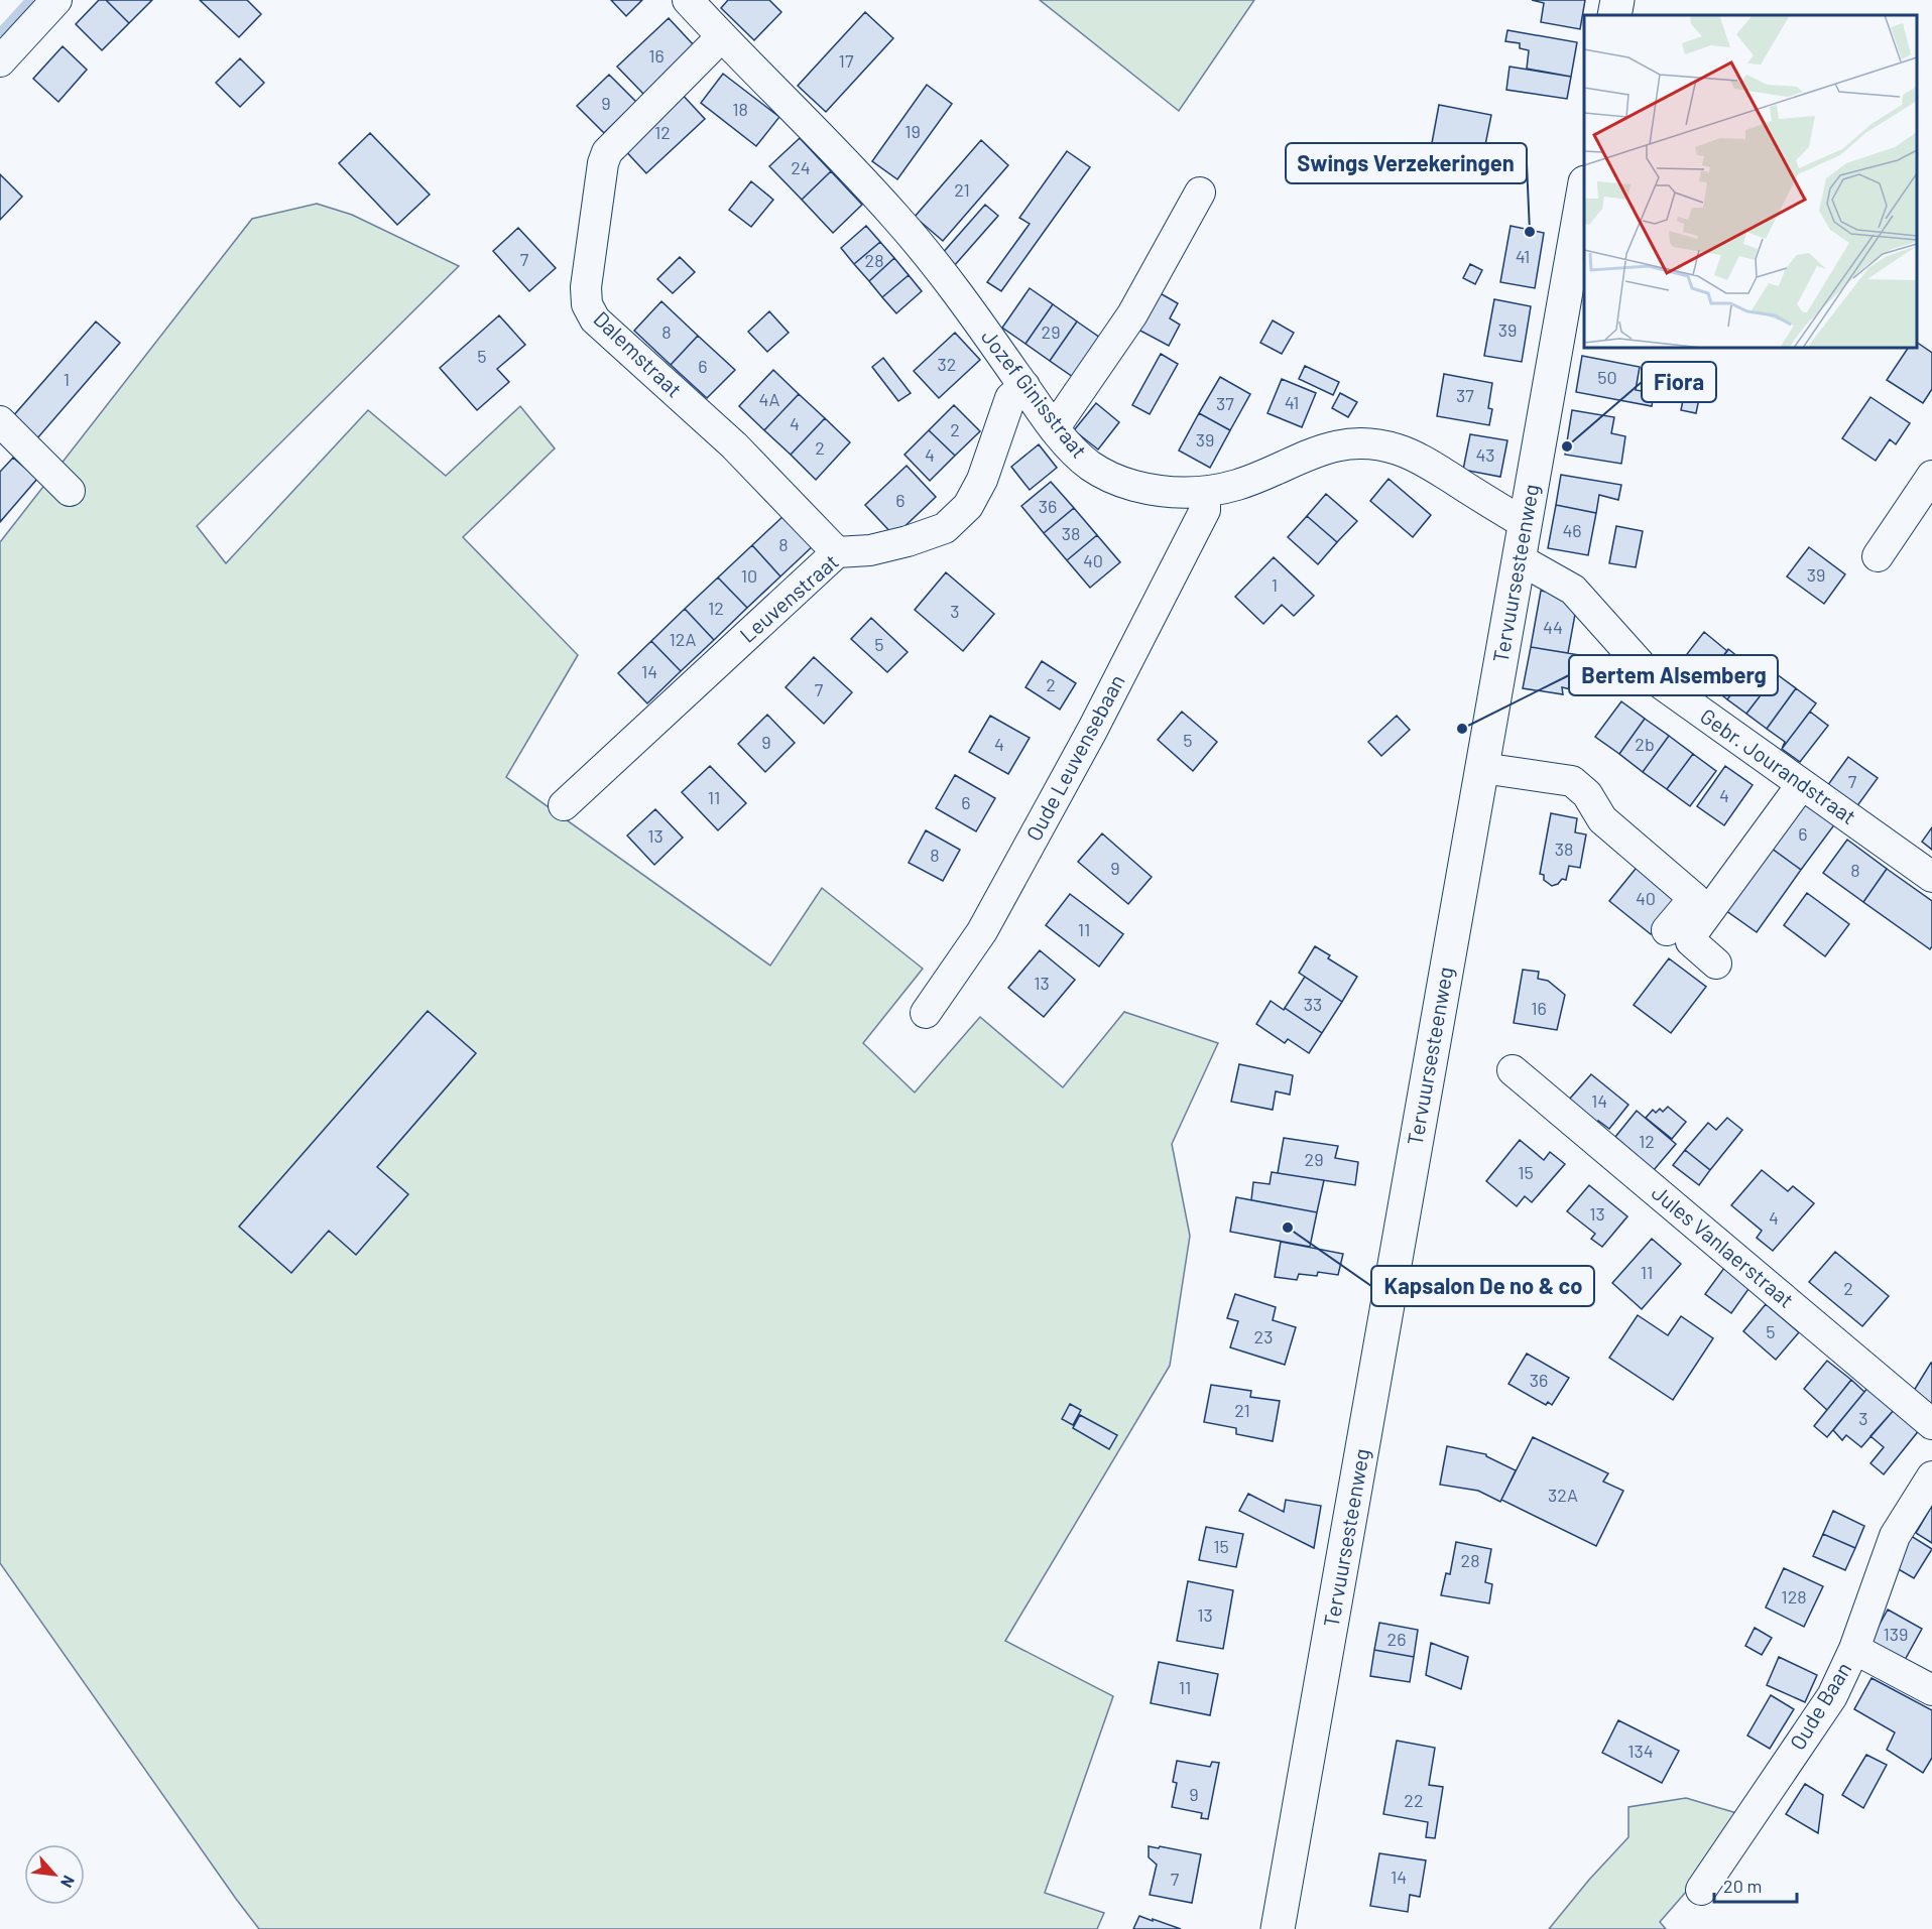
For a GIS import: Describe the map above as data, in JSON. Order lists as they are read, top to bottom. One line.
{"streets":{"main road":["Tervuursesteenweg"],"street":["Dalemstraat","Jozef Ginisstraat","Leuvenstraat","Oude Leuvensebaan","Gebr. Jourandstraat","Jules Vanlaerstraat","Oude Baan"]},"crossings":[["Dalemstraat","Jozef Ginisstraat"],["Dalemstraat","Leuvenstraat"],["Jozef Ginisstraat","Tervuursesteenweg"],["Jozef Ginisstraat","Leuvenstraat"],["Jozef Ginisstraat","Oude Leuvensebaan"],["Tervuursesteenweg","Gebr. Jourandstraat"]],"places":["Swings Verzekeringen","Fiora","Bertem Alsemberg","Kapsalon De no & co"],"house_numbers":["16","17","9","18","19","12","24","21","41","7","28","39","8","29","5","32","6","50","1","37","4A","41","37","4","2","39","2","4","43","6","36","46","38","8","40","39","10","1","12","3","44","12A","5","14","2","7","5","9","4","2b","7","4","11","6","6","13","38","8","9","8","40","11","13","33","16","14","12","29","15","13","4","11","2","5","23","36","21","3","32A","15","28","128","13","139","26","11","134","9","22","14","7"],"scale_bar":"20 m","north":"bottom right"}
